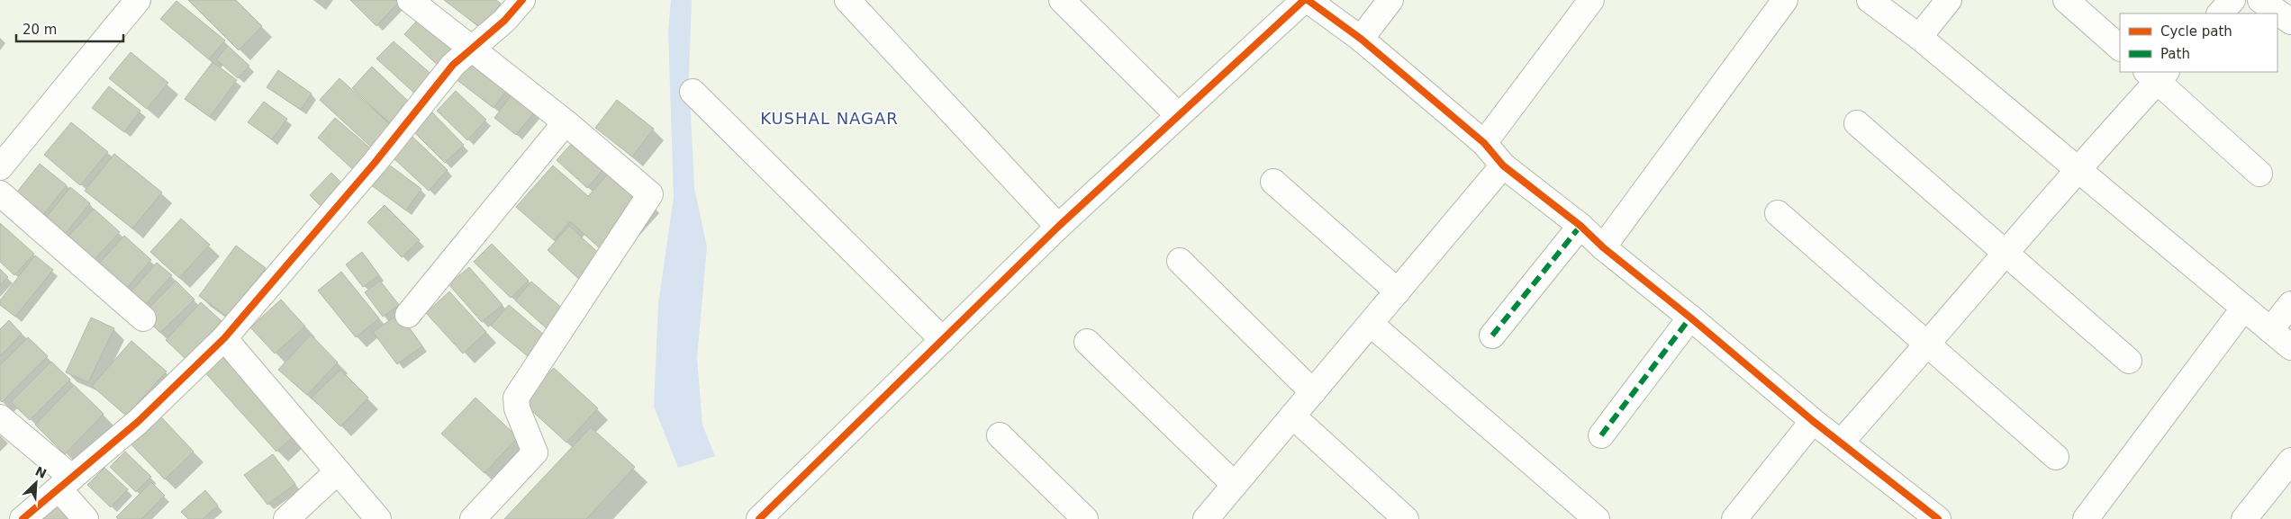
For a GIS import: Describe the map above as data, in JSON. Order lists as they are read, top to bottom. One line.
{"districts":["KUSHAL NAGAR"],"legend":["Cycle path","Path"],"scale_bar":"20 m","north":"top right"}
